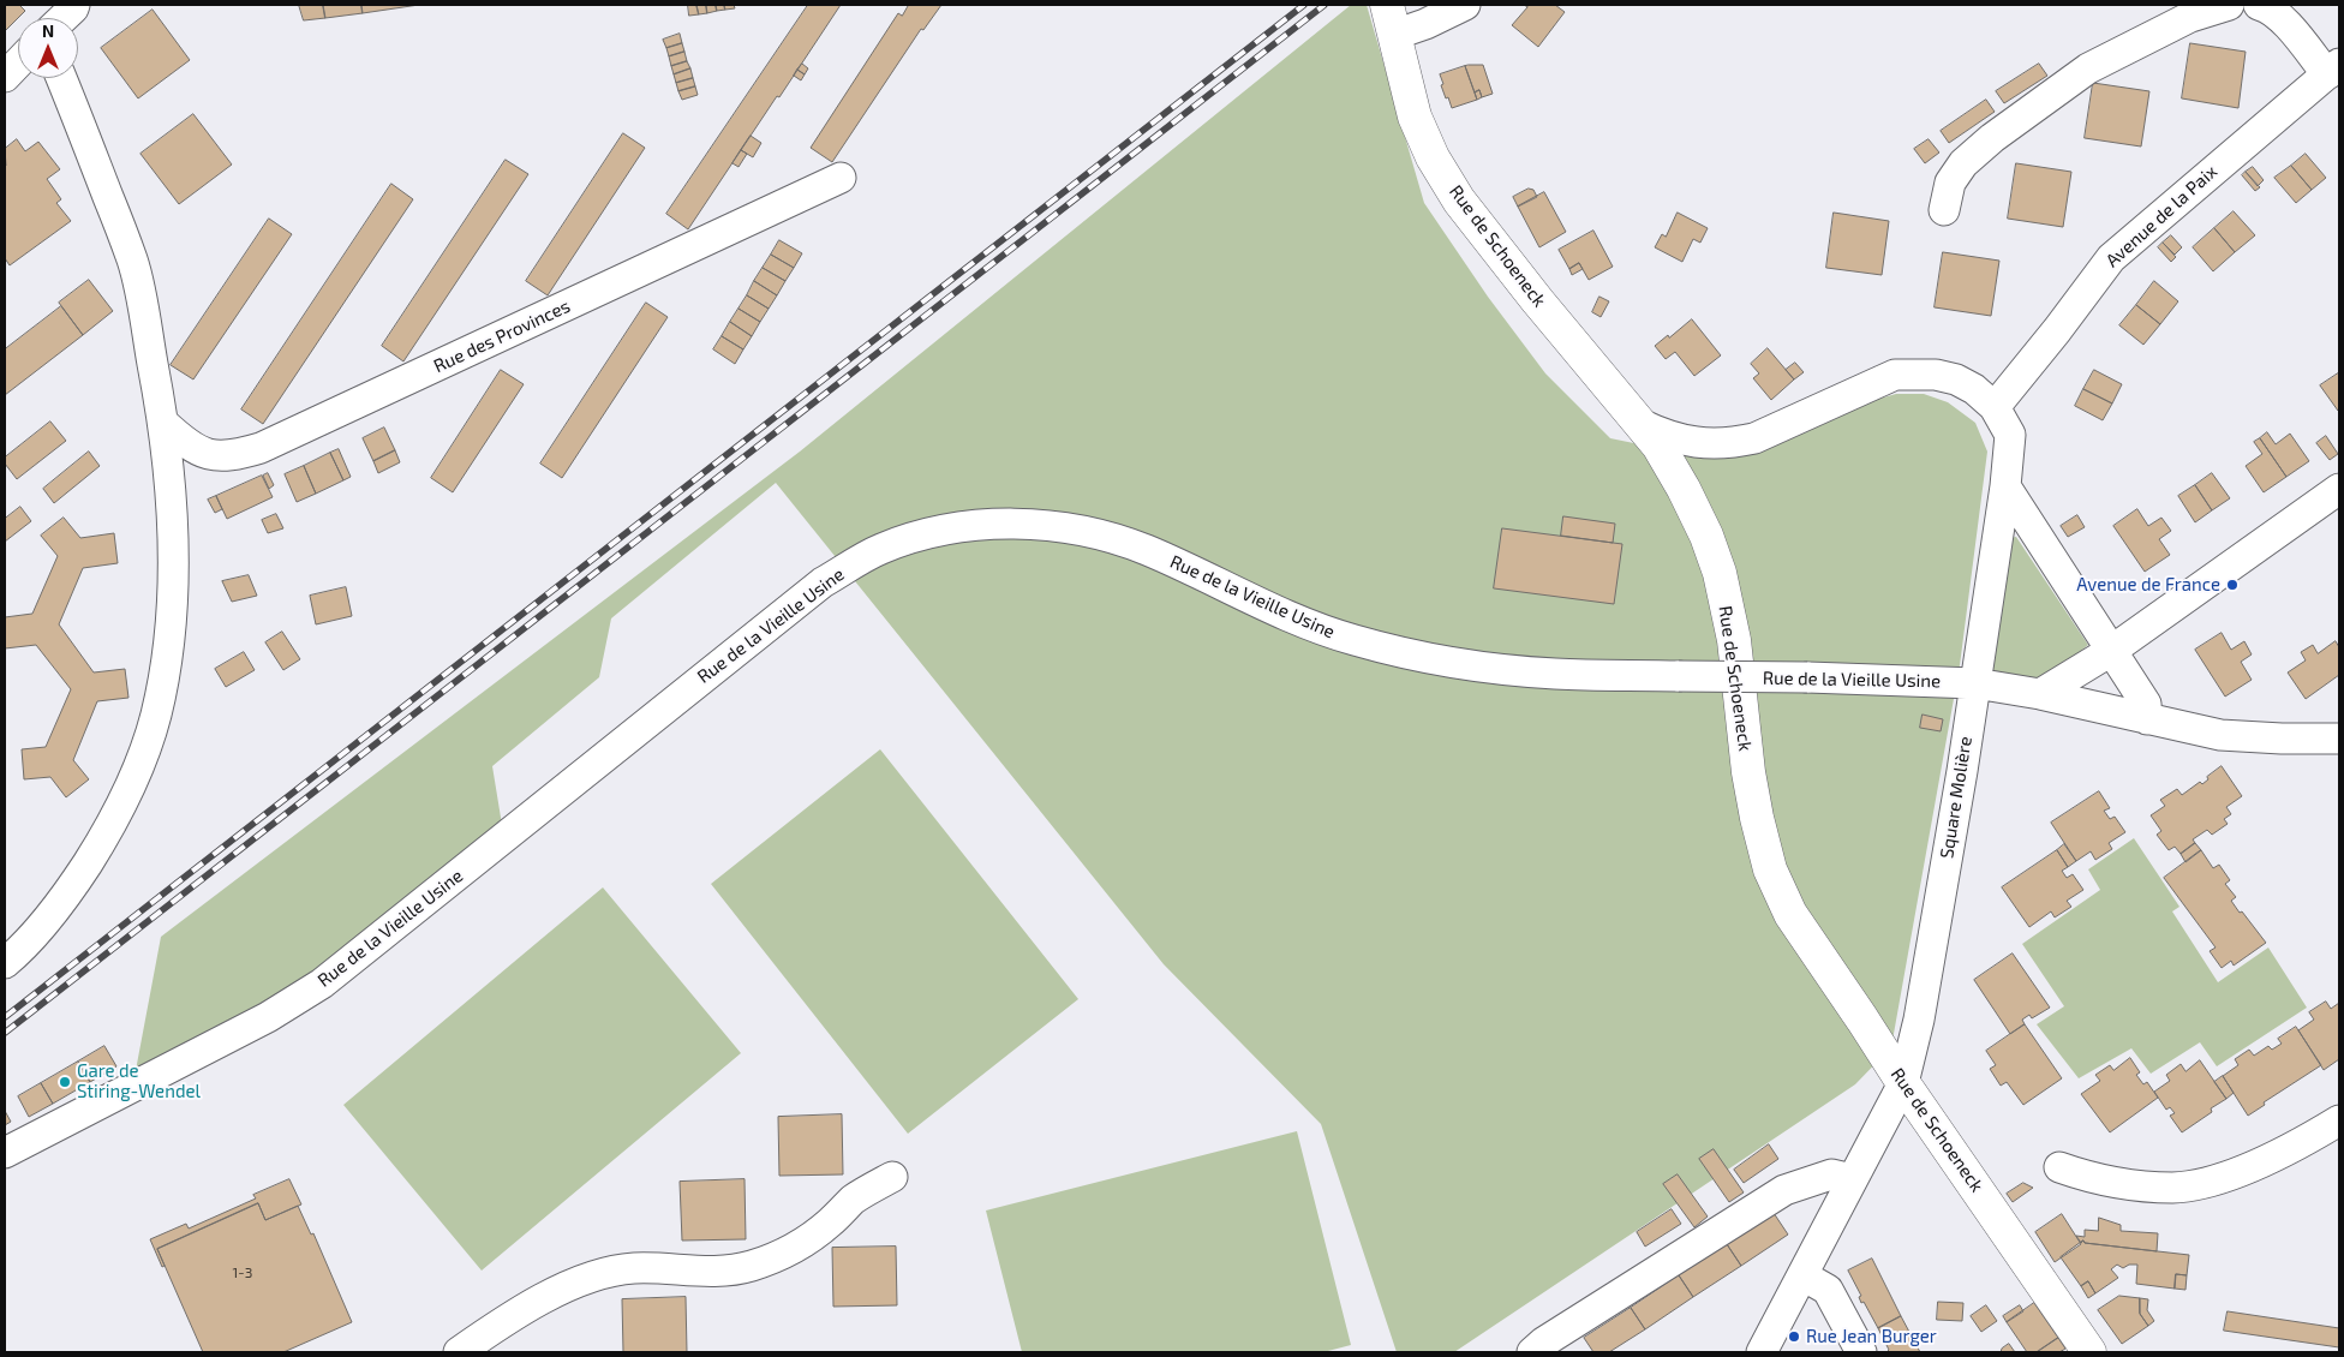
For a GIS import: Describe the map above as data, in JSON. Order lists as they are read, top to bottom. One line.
{"streets":{"main road":["Rue de Schoeneck"],"street":["Avenue de la Paix","Rue des Provinces","Rue de la Vieille Usine","Square Molière"]},"crossings":[["Rue de Schoeneck","Square Molière"],["Rue de la Vieille Usine","Square Molière"]],"places":["Avenue de France","Gare de Stiring-Wendel","Rue Jean Burger"],"house_numbers":["1-3"],"north":"top"}
